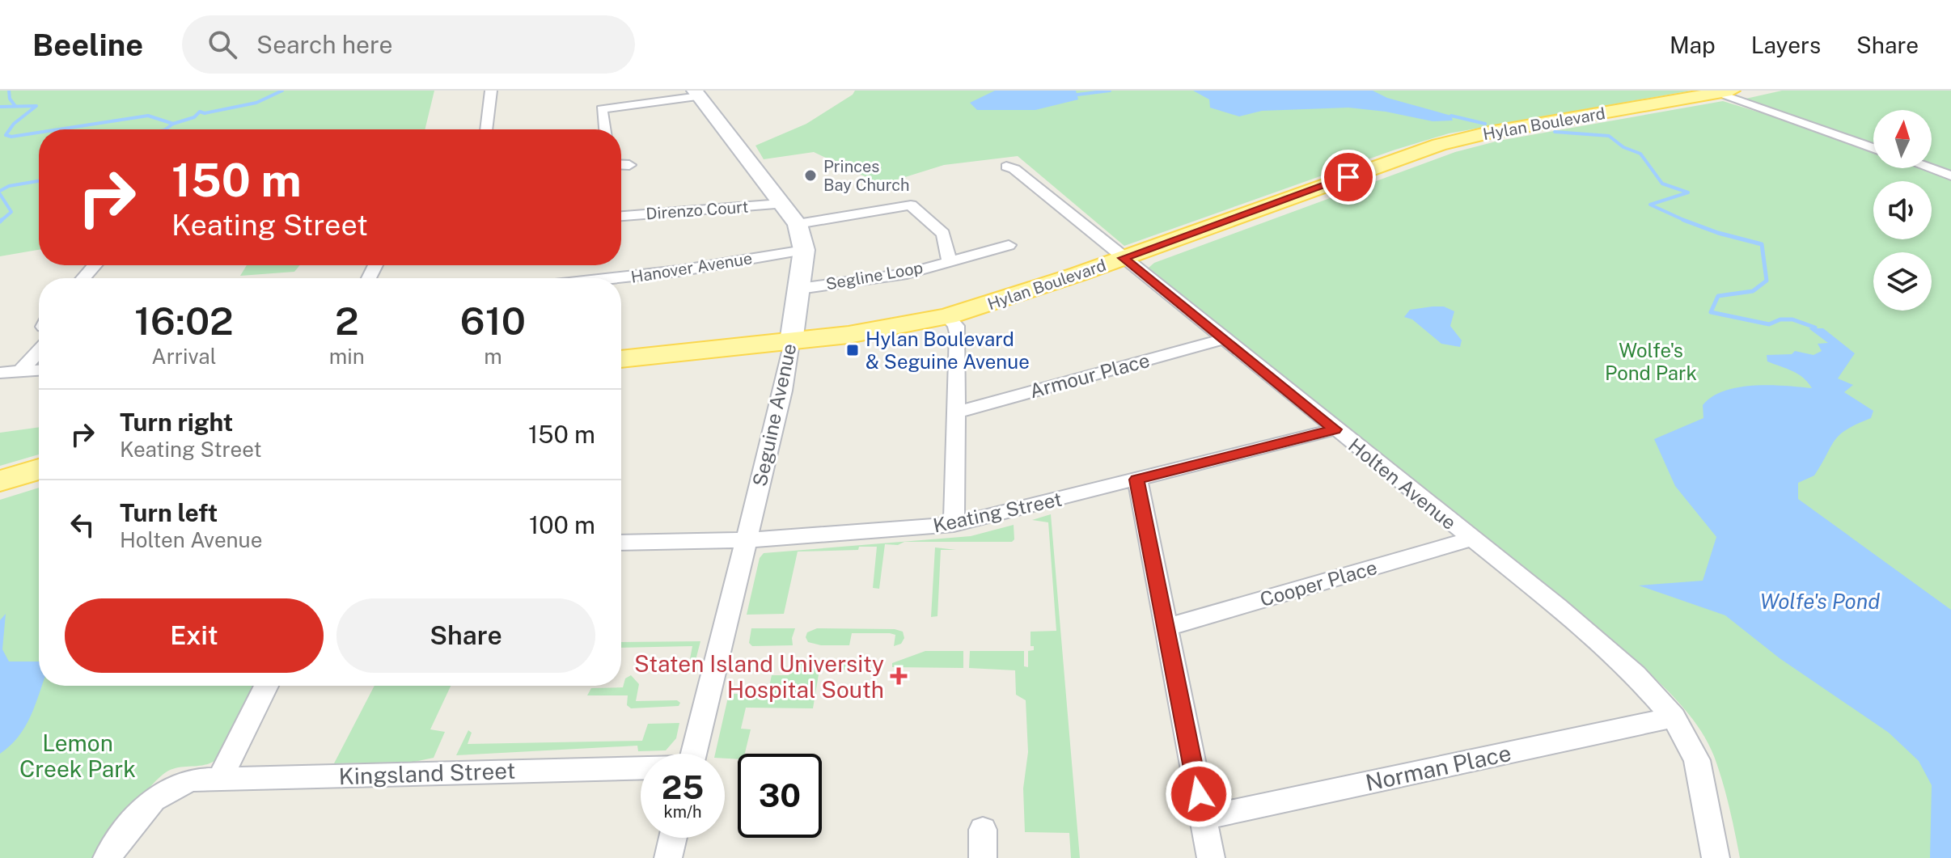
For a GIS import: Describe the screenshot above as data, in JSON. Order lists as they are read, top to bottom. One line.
{"streets":{"main road":["Hylan Boulevard"],"street":["Direnzo Court","Hanover Avenue","Segline Loop","Armour Place","Seguine Avenue","Holten Avenue","Keating Street","Cooper Place","Norman Place","Kingsland Street"]},"crossings":[["Hylan Boulevard","Seguine Avenue"],["Hylan Boulevard","Holten Avenue"],["Direnzo Court","Seguine Avenue"],["Hanover Avenue","Seguine Avenue"],["Segline Loop","Seguine Avenue"],["Armour Place","Holten Avenue"],["Seguine Avenue","Keating Street"],["Holten Avenue","Keating Street"],["Holten Avenue","Cooper Place"],["Holten Avenue","Norman Place"]],"water":["Wolfe's Pond"],"parks":["Wolfe's Pond Park","Lemon Creek Park"],"places":{"other":["Princes Bay Church"],"transit":["Hylan Boulevard & Seguine Avenue"],"health":["Staten Island University Hospital South"]},"north":"top","page":{"header":"Beeline","search":"Search here","nav":["Map","Layers","Share"],"turn":["150 m","Keating Street"],"eta":["16:02","Arrival","2","min","610","m"],"list":[{"name":"Turn right","note":"Keating Street","value":"150 m"},{"name":"Turn left","note":"Holten Avenue","value":"100 m"}],"buttons":["Exit","Share"],"speed":"25 km/h","limit":"30"}}
